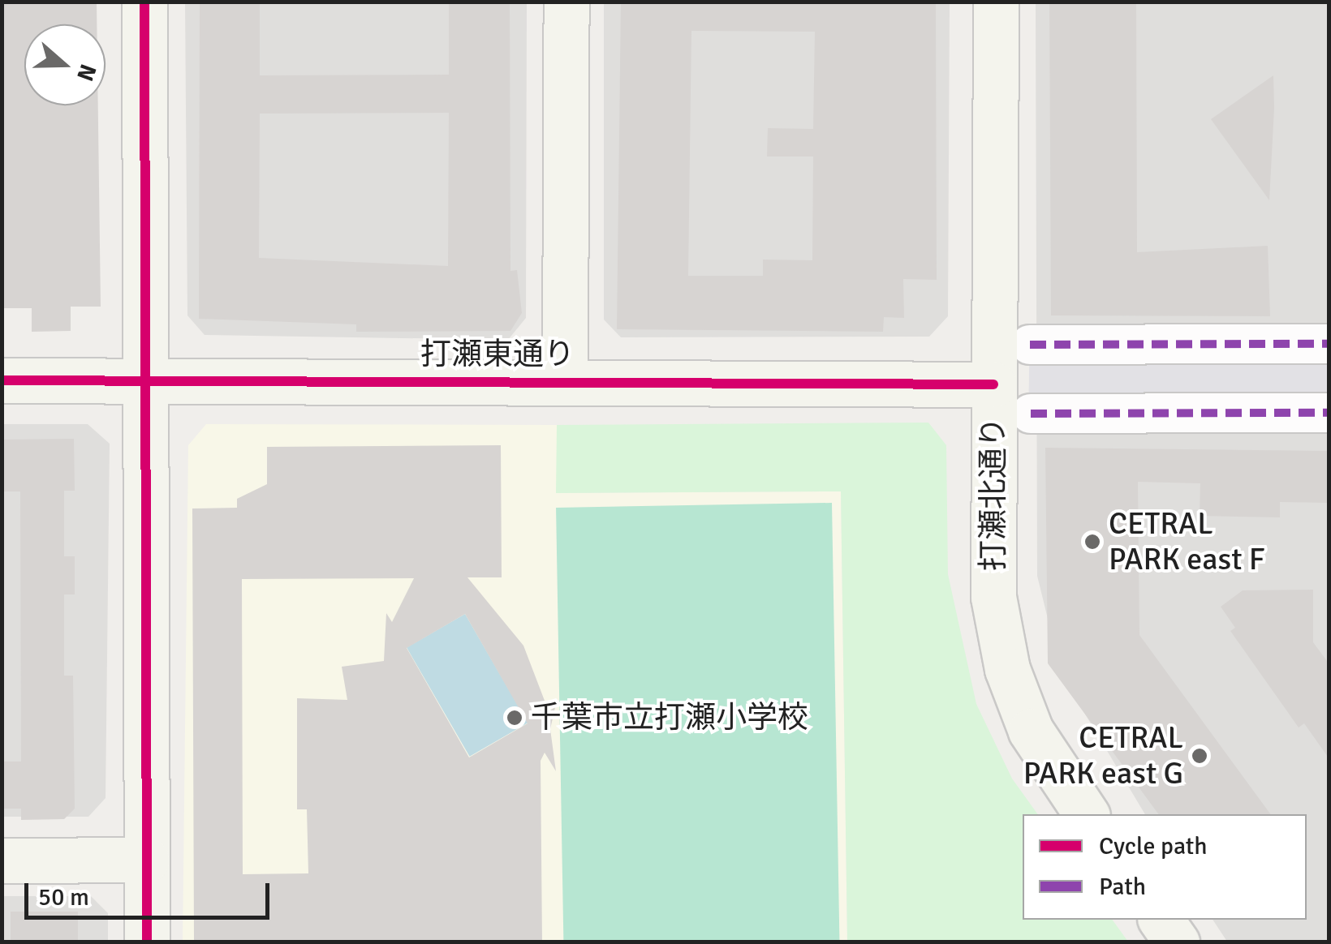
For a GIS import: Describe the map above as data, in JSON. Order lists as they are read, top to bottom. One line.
{"streets":{"street":["打瀬東通り","打瀬北通り"]},"crossings":[["打瀬東通り","打瀬北通り"]],"places":["CETRAL PARK east F","千葉市立打瀬小学校","CETRAL PARK east G"],"legend":["Cycle path","Path"],"scale_bar":"50 m","north":"right"}
